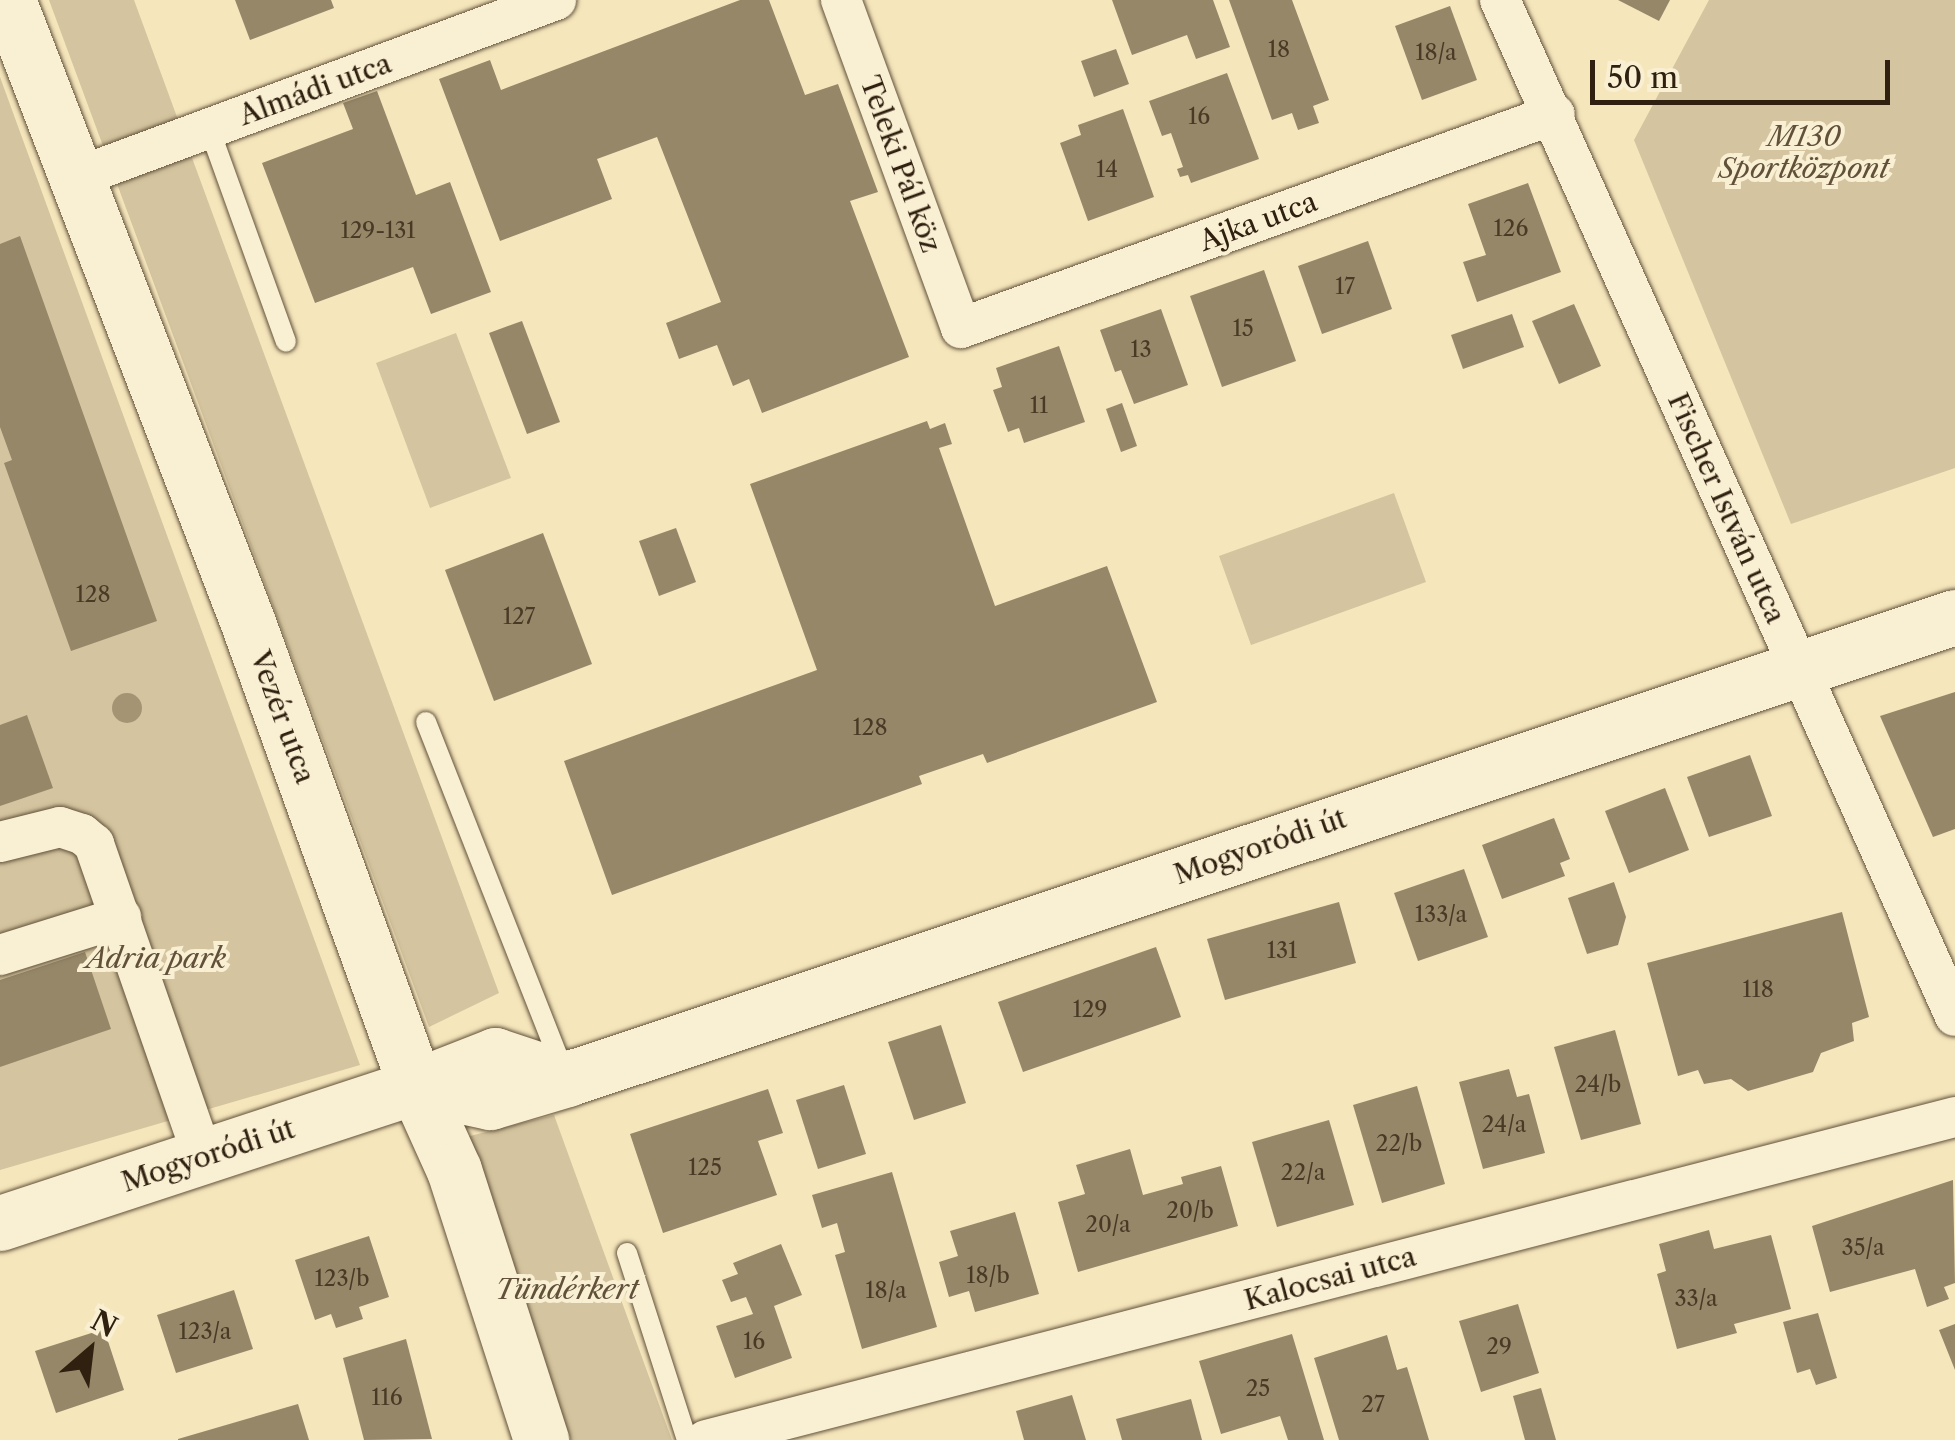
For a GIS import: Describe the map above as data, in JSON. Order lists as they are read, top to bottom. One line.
{"streets":{"street":["Almádi utca","Teleki Pál köz","Ajka utca","Fischer István utca","Vezér utca","Mogyoródi út","Kalocsai utca"]},"crossings":[["Almádi utca","Vezér utca"],["Teleki Pál köz","Ajka utca"],["Ajka utca","Fischer István utca"],["Fischer István utca","Mogyoródi út"],["Vezér utca","Mogyoródi út"]],"parks":["M130 Sportközpont","Adria park","Tündérkert"],"house_numbers":["18","18/a","16","14","126","129-131","17","15","13","11","128","127","128","133/a","131","118","129","24/b","24/a","22/b","125","22/a","20/b","20/a","35/a","18/b","123/b","18/a","33/a","123/a","16","29","25","116","27"],"scale_bar":"50 m","north":"top right"}
